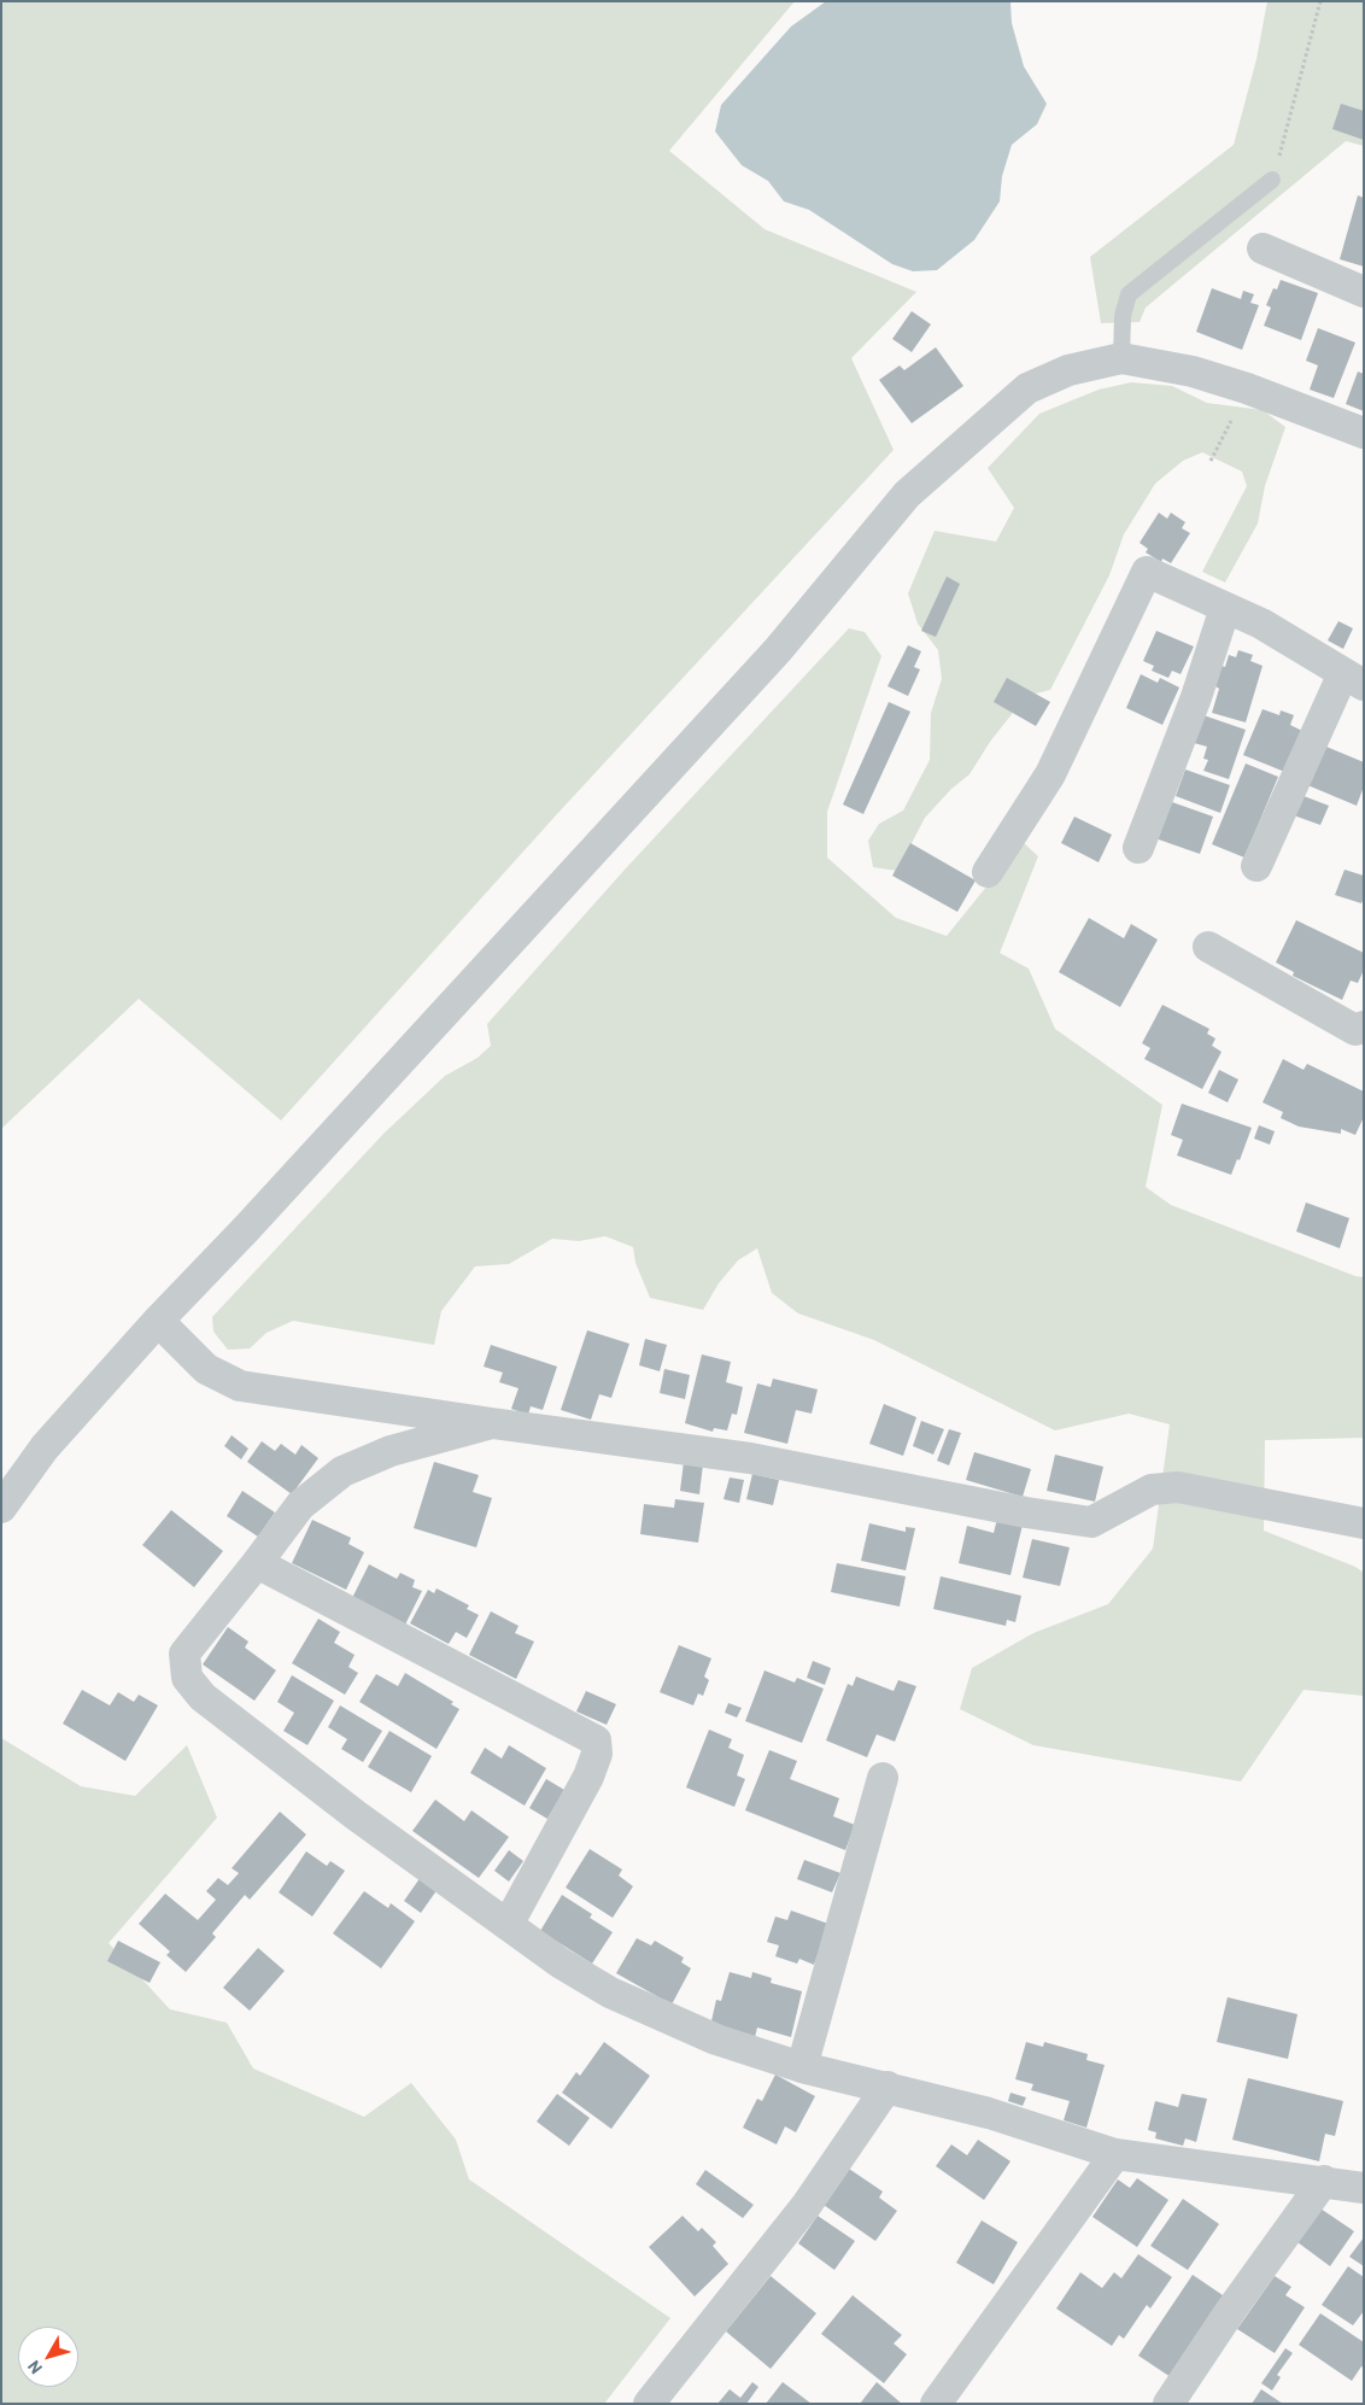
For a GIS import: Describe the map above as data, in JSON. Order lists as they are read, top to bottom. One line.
{"north":"bottom left"}
